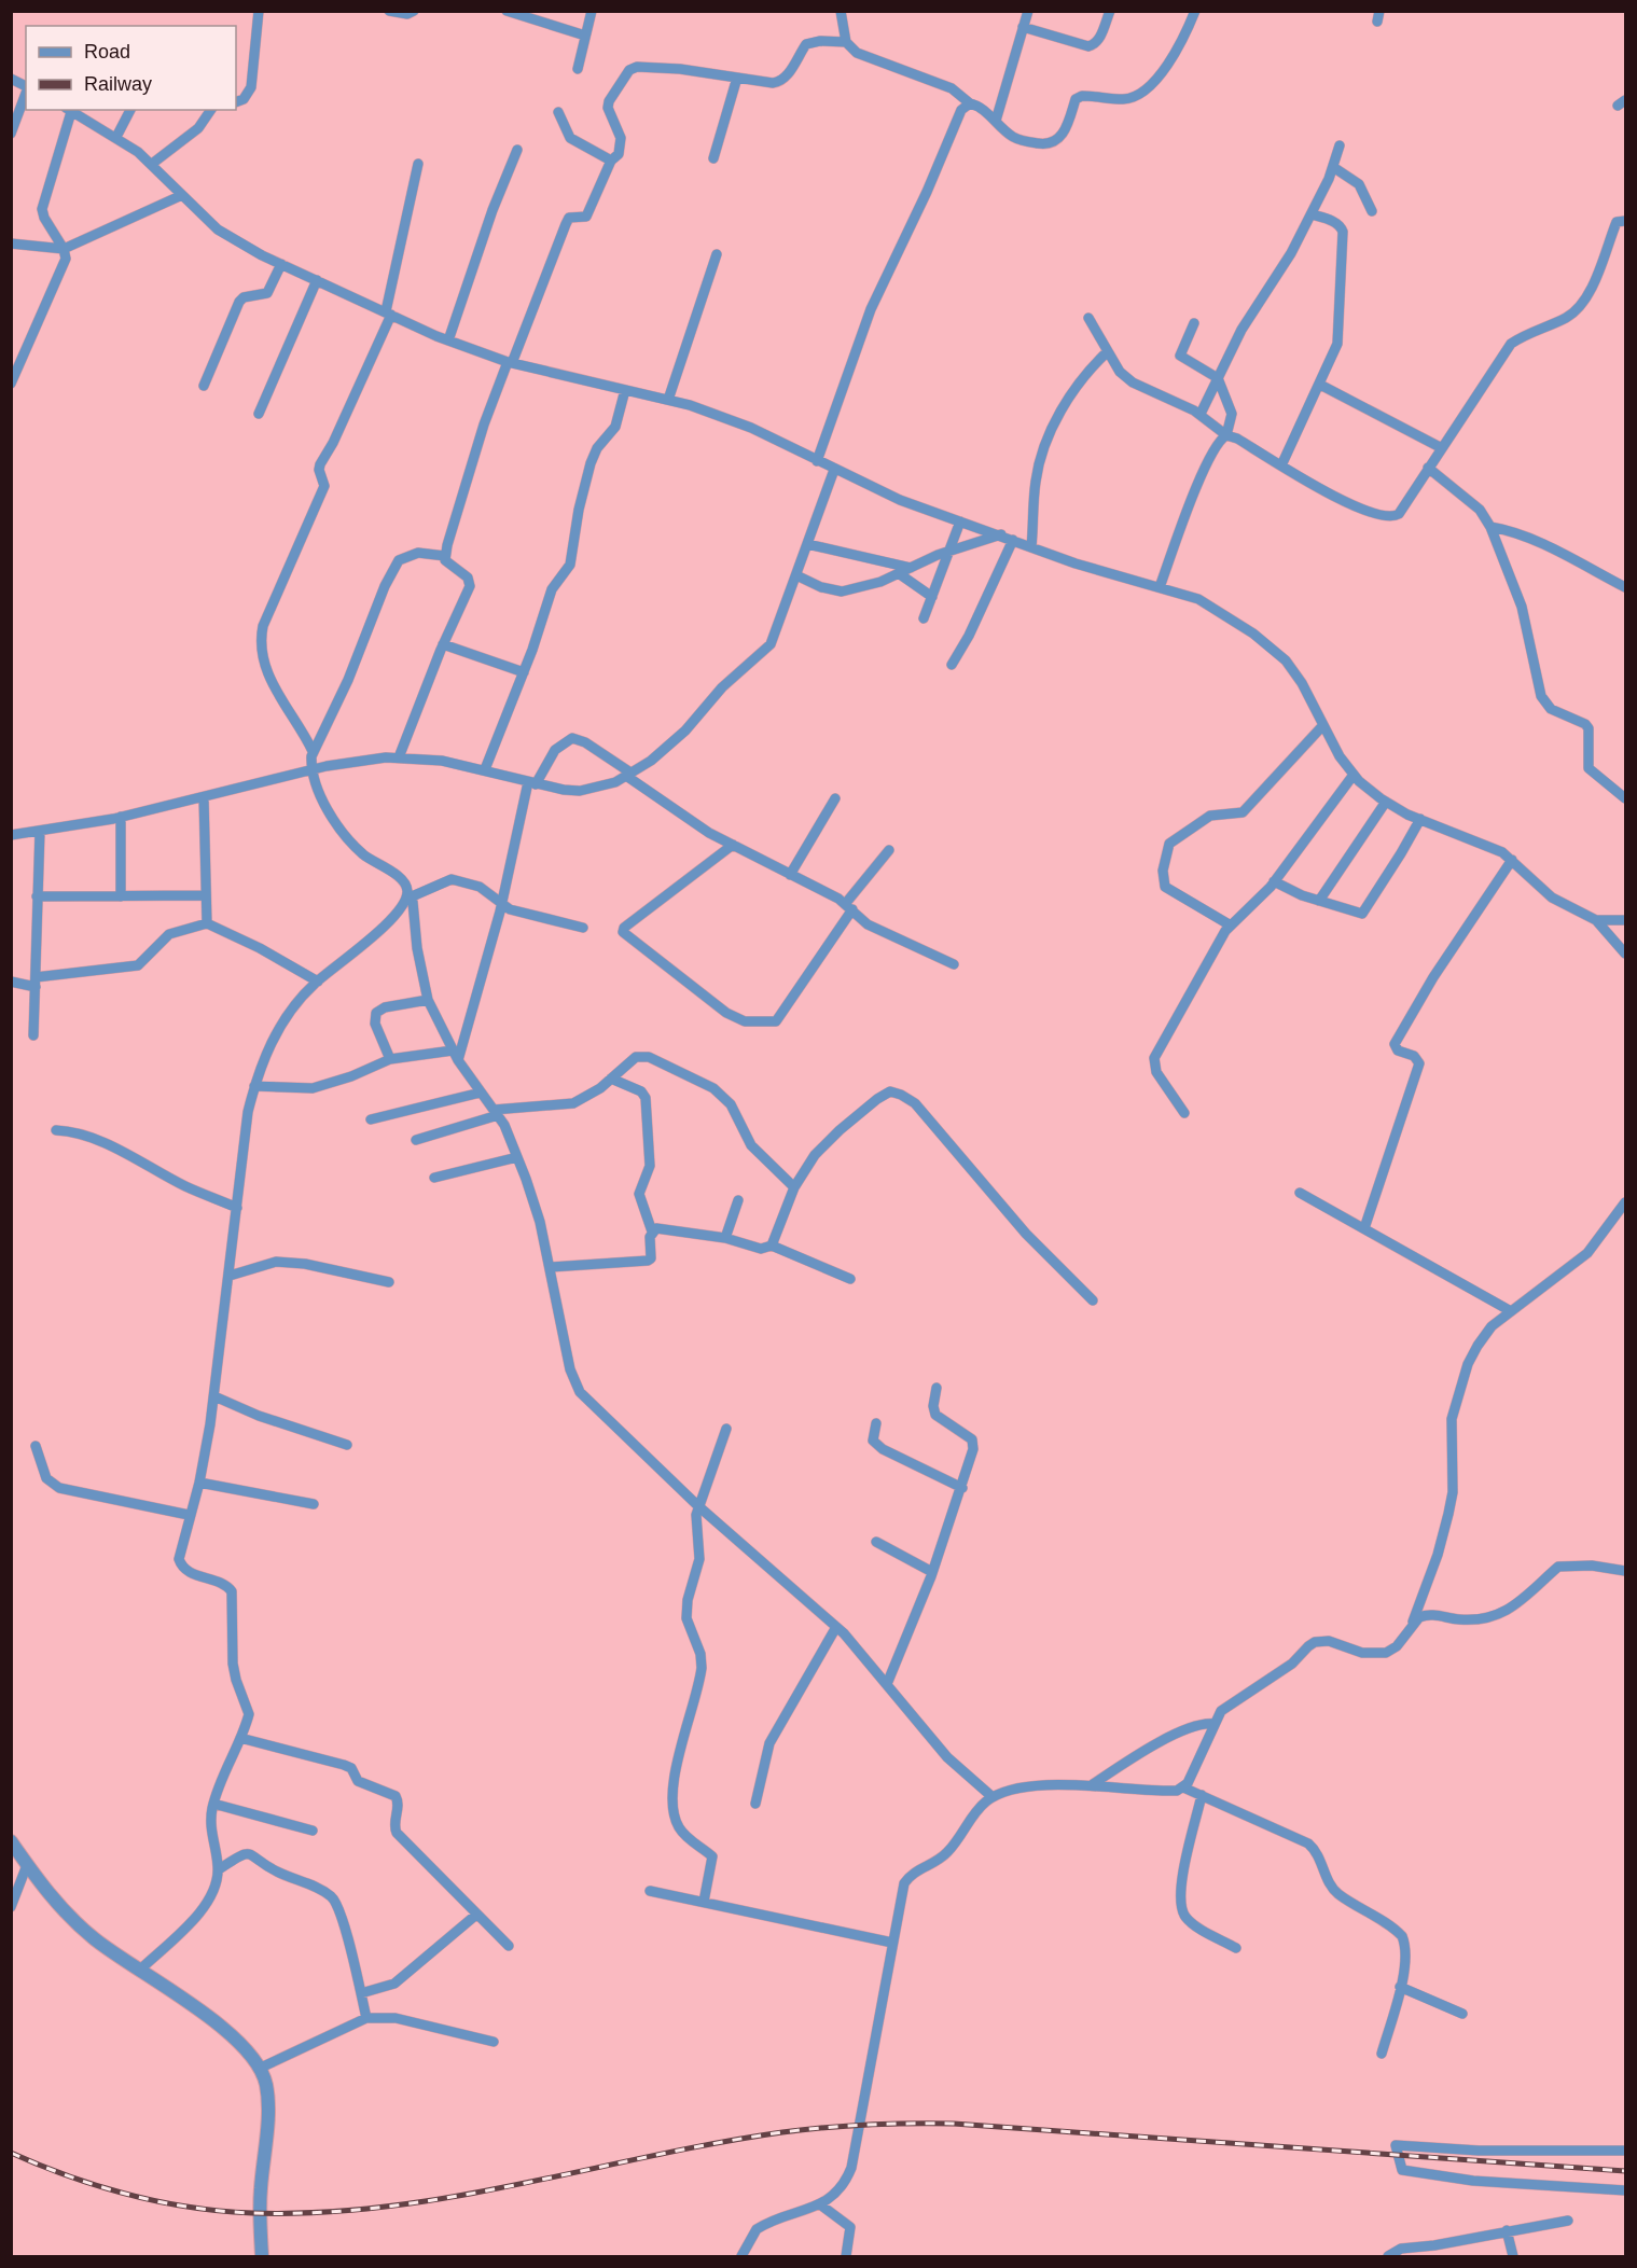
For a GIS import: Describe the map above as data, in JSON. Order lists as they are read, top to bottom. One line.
{"legend":["Road","Railway"]}
